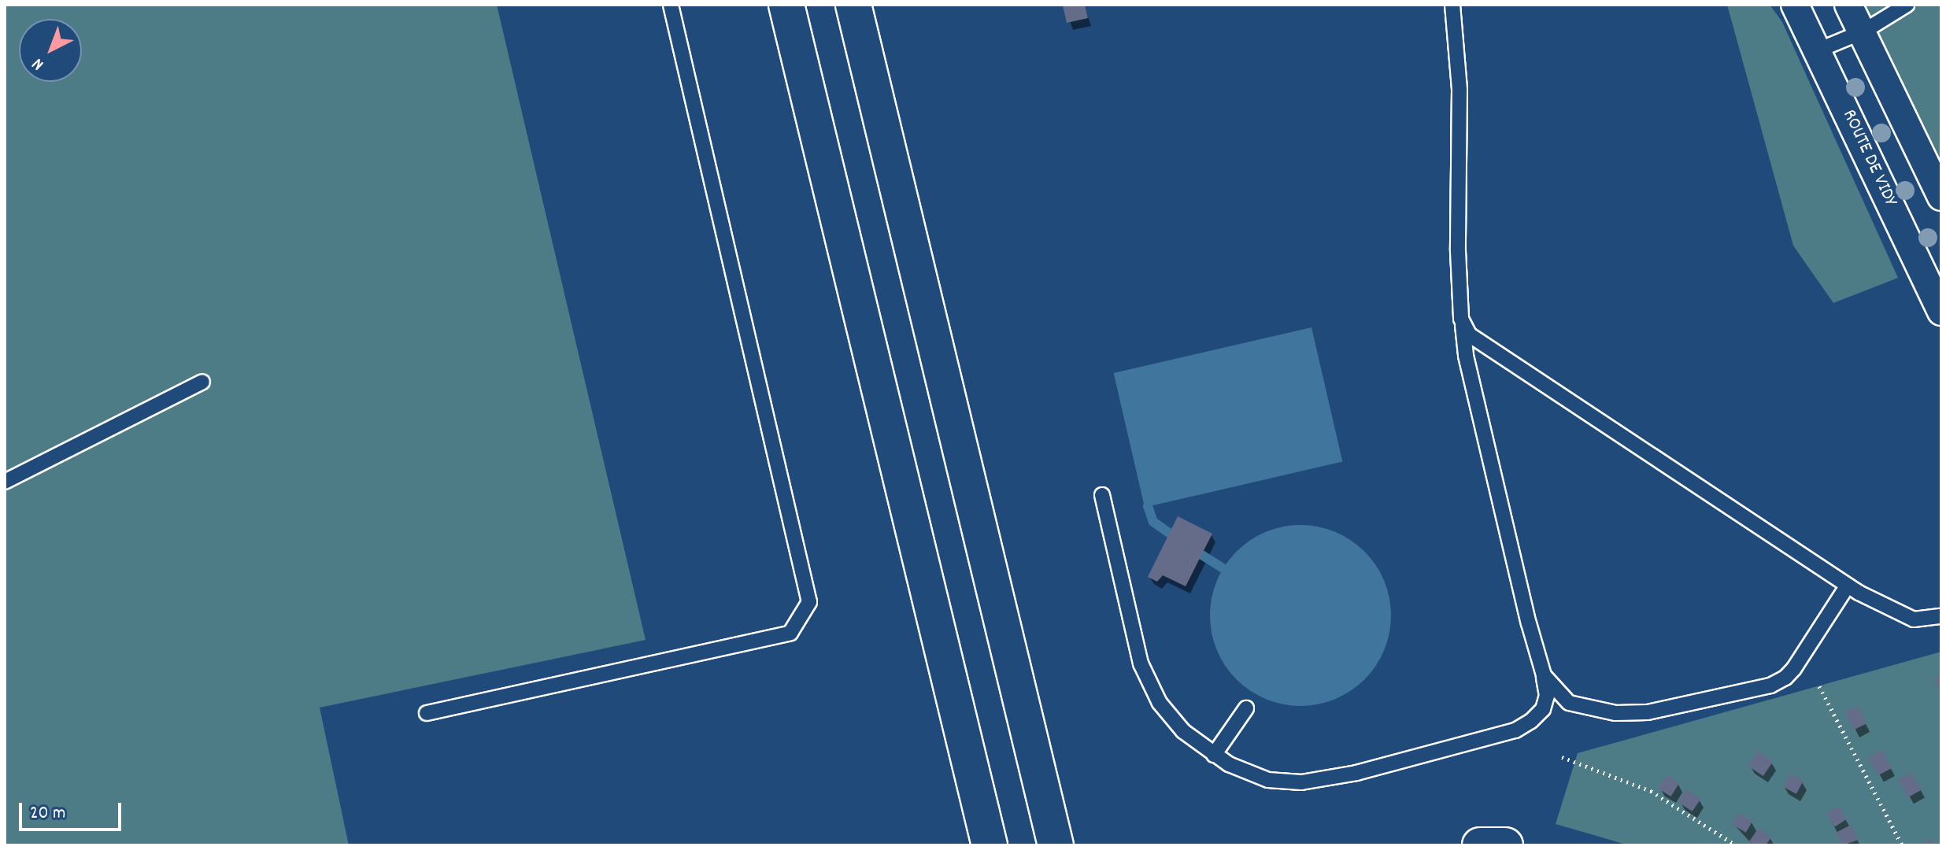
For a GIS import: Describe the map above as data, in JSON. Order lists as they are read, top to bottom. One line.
{"streets":{"street":["ROUTE DE VIDY"]},"scale_bar":"20 m","north":"bottom left"}
